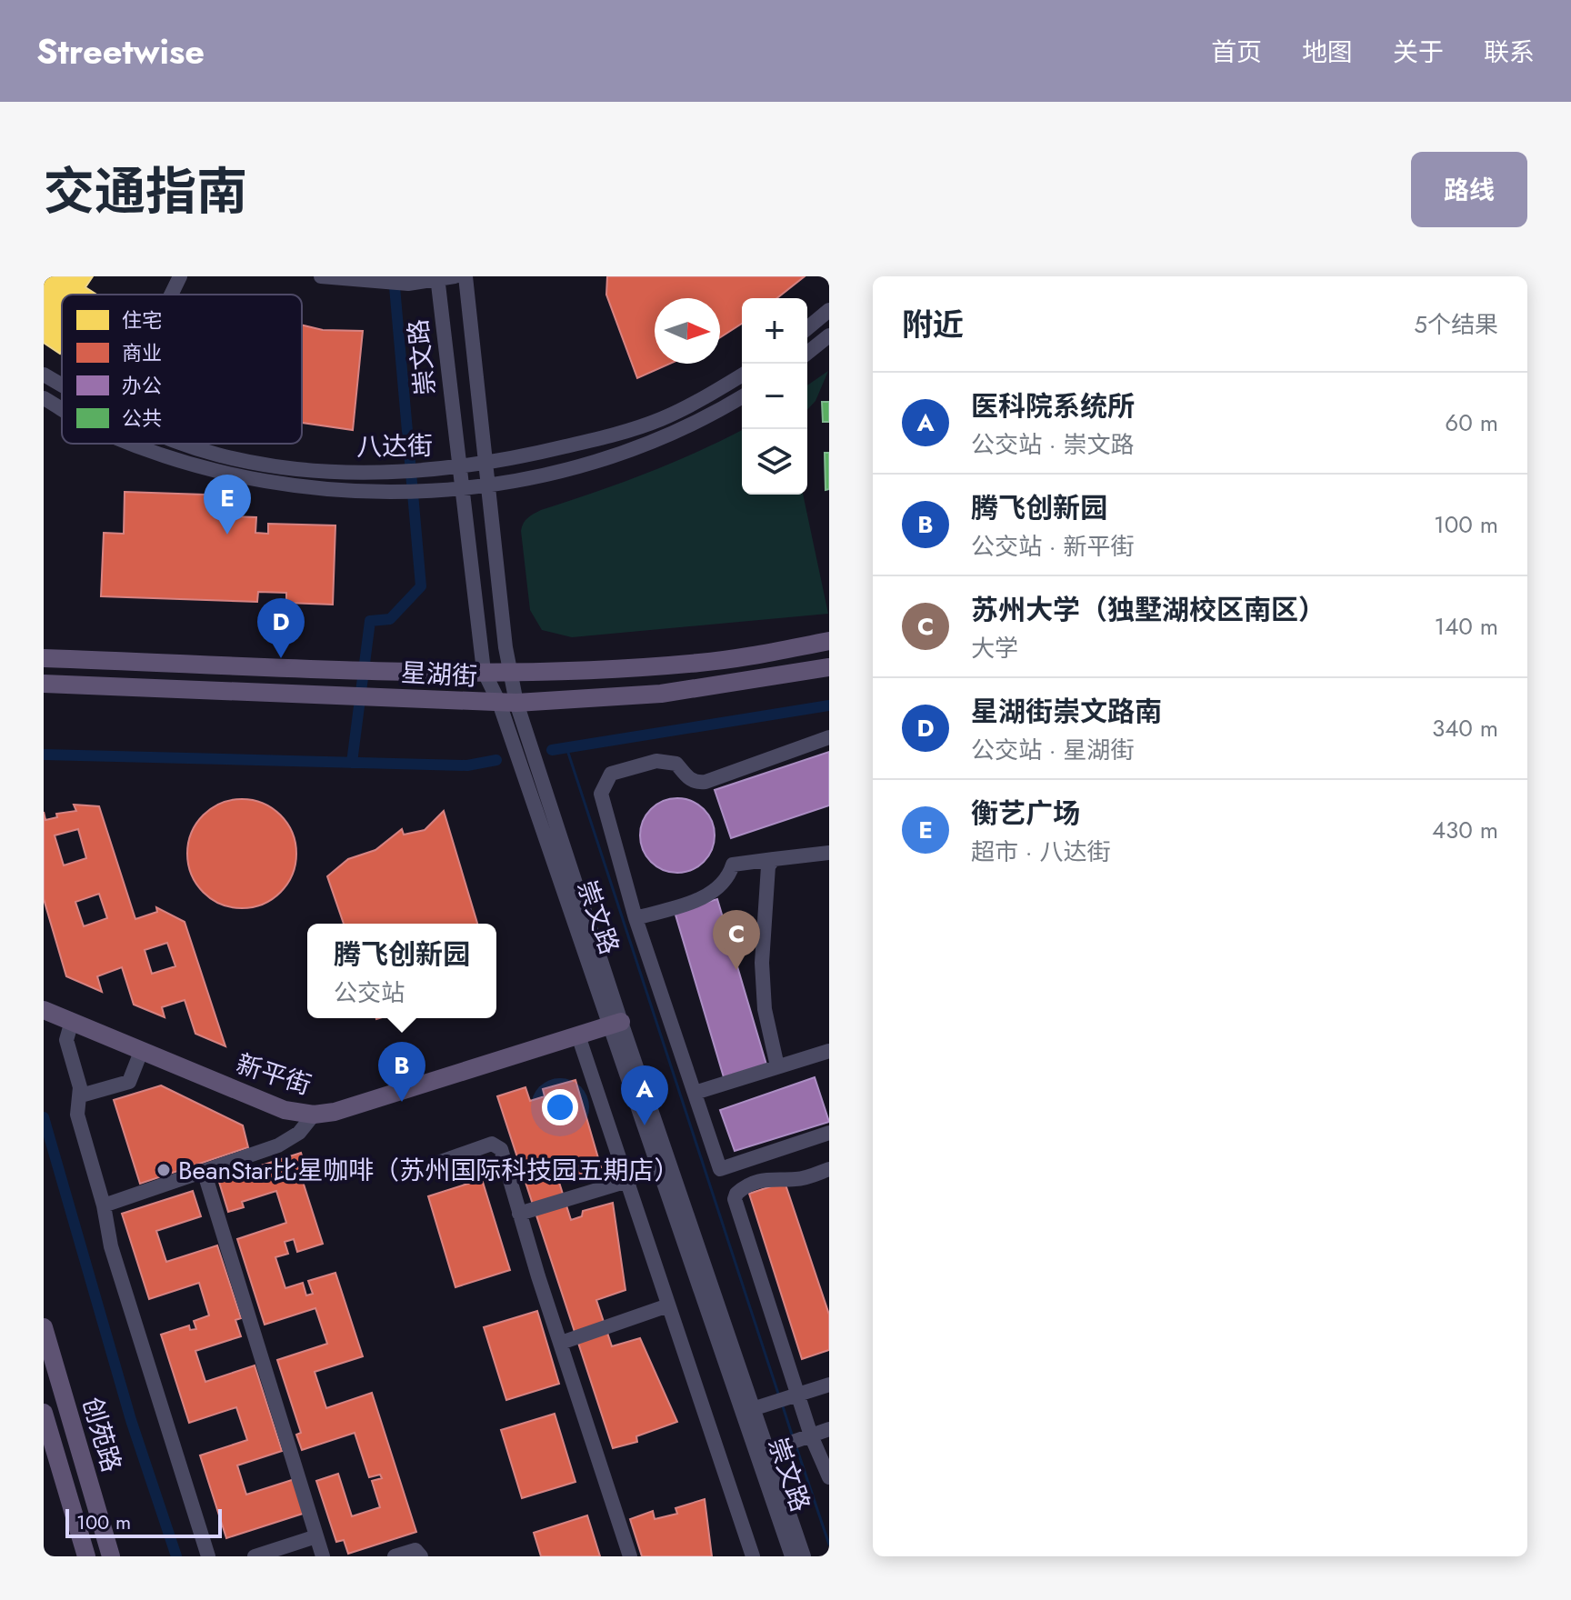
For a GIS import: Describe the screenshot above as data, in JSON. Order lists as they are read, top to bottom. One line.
{"streets":{"main road":["星湖街","新平街","创苑路"],"street":["崇文路","八达街"]},"crossings":[["崇文路","八达街"],["崇文路","星湖街"],["崇文路","新平街"]],"places":["BeanStar比星咖啡（苏州国际科技园五期店）"],"legend":["住宅","商业","办公","公共"],"scale_bar":"100 m","north":"right","page":{"header":"Streetwise","nav":["首页","地图","关于","联系"],"title":"交通指南","buttons":"路线","heading":["附近","5个结果"],"map_buttons":["+","−"],"list":[{"mark":"A","name":"医科院系统所","note":"公交站 · 崇文路","value":"60 m"},{"mark":"B","name":"腾飞创新园","note":"公交站 · 新平街","value":"100 m"},{"mark":"C","name":"苏州大学（独墅湖校区南区）","note":"大学","value":"140 m"},{"mark":"D","name":"星湖街崇文路南","note":"公交站 · 星湖街","value":"340 m"},{"mark":"E","name":"衡艺广场","note":"超市 · 八达街","value":"430 m"}],"pins":["E","D","C","B","A"],"popup":["腾飞创新园","公交站"],"scale":"100 m"}}
